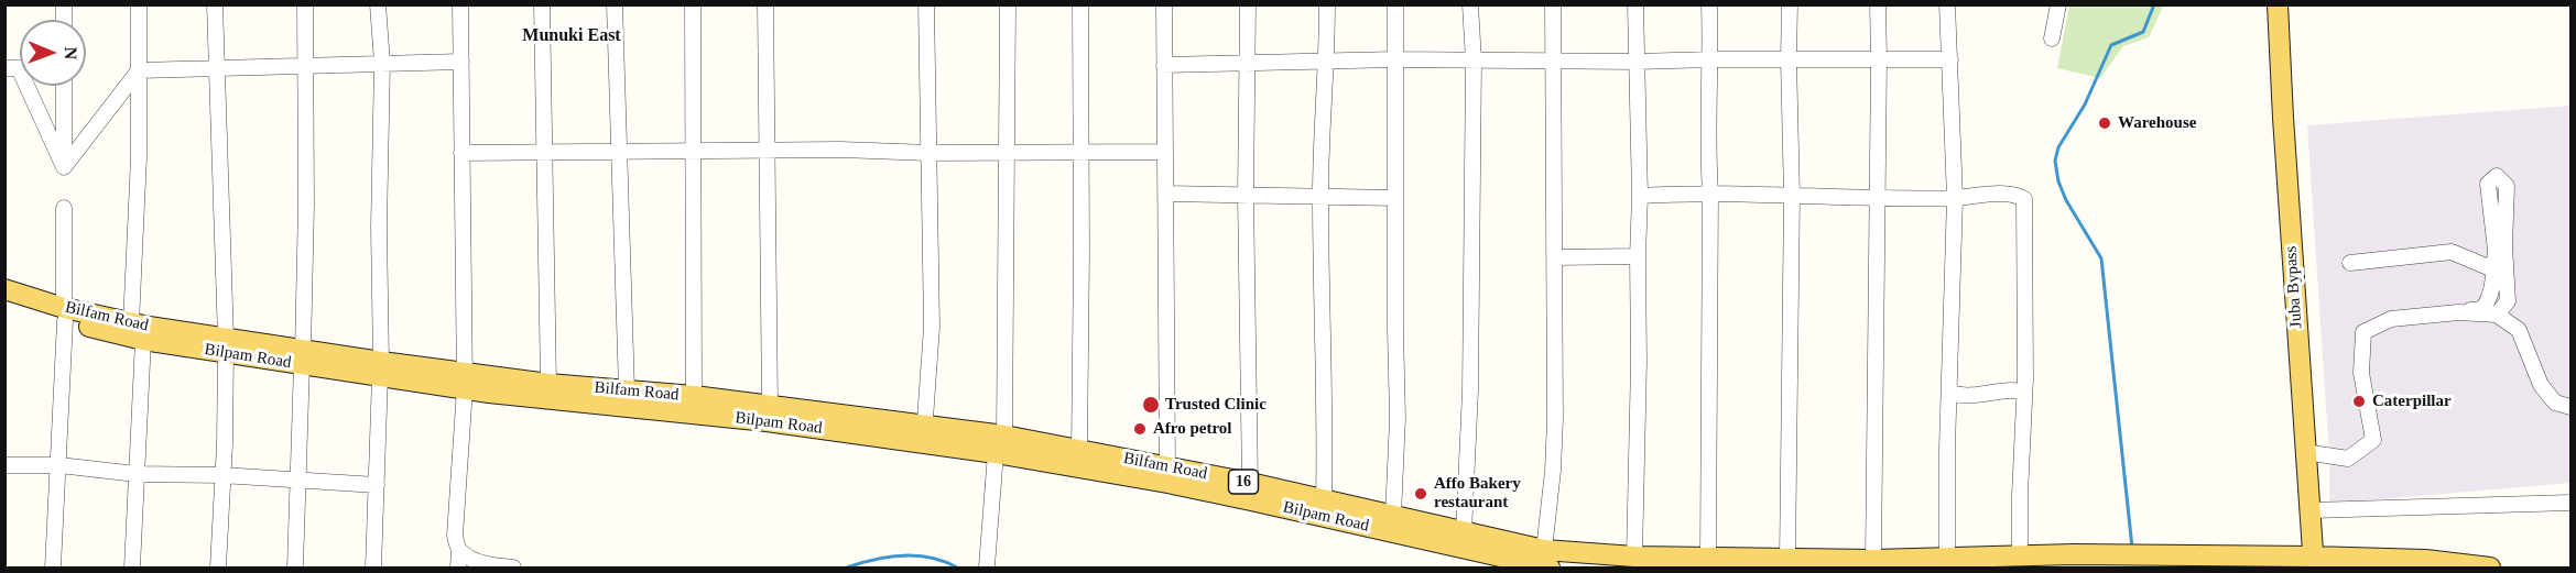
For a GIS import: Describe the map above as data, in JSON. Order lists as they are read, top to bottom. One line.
{"streets":{"main road":["Juba Bypass","Bilfam Road","Bilpam Road","16"]},"crossings":[["Bilfam Road","Bilpam Road"]],"districts":["Munuki East"],"places":["Warehouse","Caterpillar","Trusted Clinic","Afro petrol","Affo Bakery restaurant"],"north":"right"}
